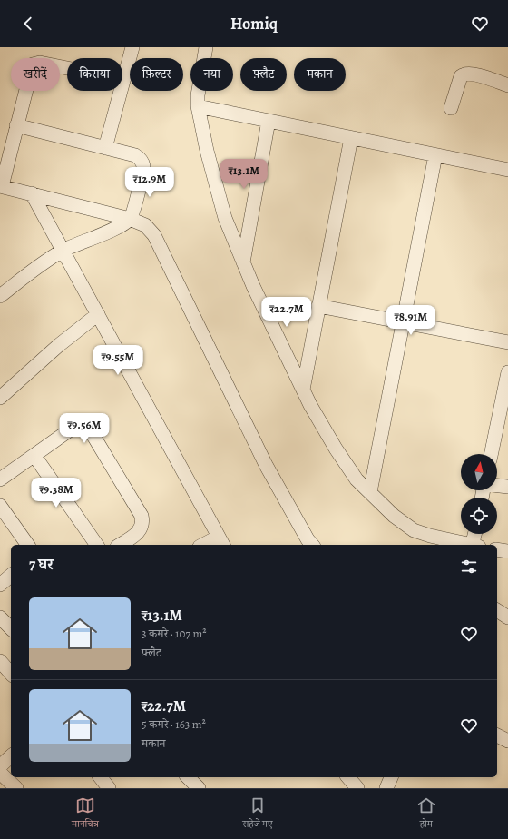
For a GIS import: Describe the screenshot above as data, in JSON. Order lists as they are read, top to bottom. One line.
{"north":"top","page":{"header":"Homiq","chip":["खरीदें","किराया","फ़िल्टर","नया","फ़्लैट","मकान"],"price":["₹13.1M","₹12.9M","₹22.7M","₹8.91M","₹9.55M","₹9.56M","₹9.38M"],"heading":"7 घर","list":[{"name":"₹13.1M","note":"3 कमरे · 107 m² · फ़्लैट"},{"name":"₹22.7M","note":"5 कमरे · 163 m² · मकान"}],"tabs":["मानचित्र","सहेजे गए","होम"]}}
